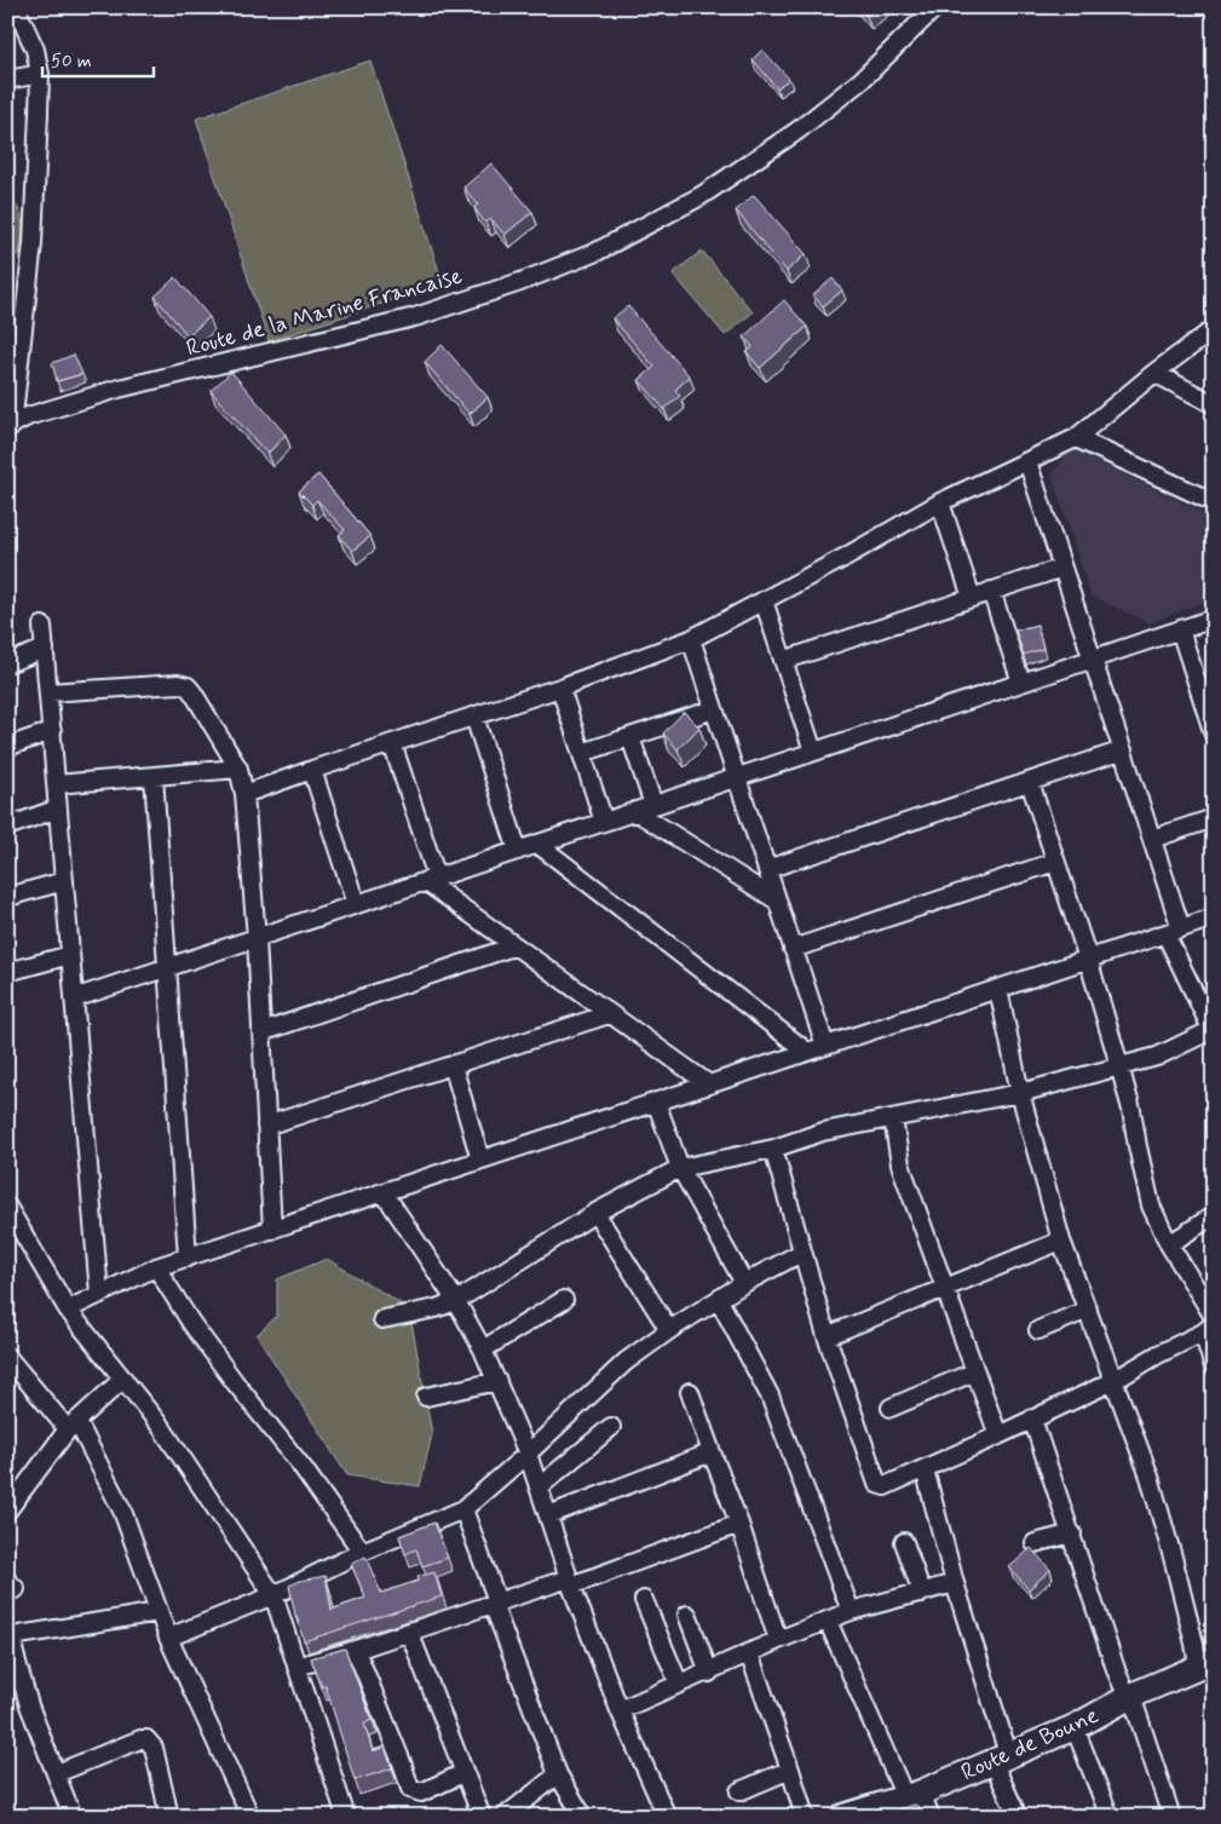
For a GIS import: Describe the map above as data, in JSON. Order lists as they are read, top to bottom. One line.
{"streets":{"street":["Route de la Marine Francaise","Route de Boune"]},"scale_bar":"50 m"}
